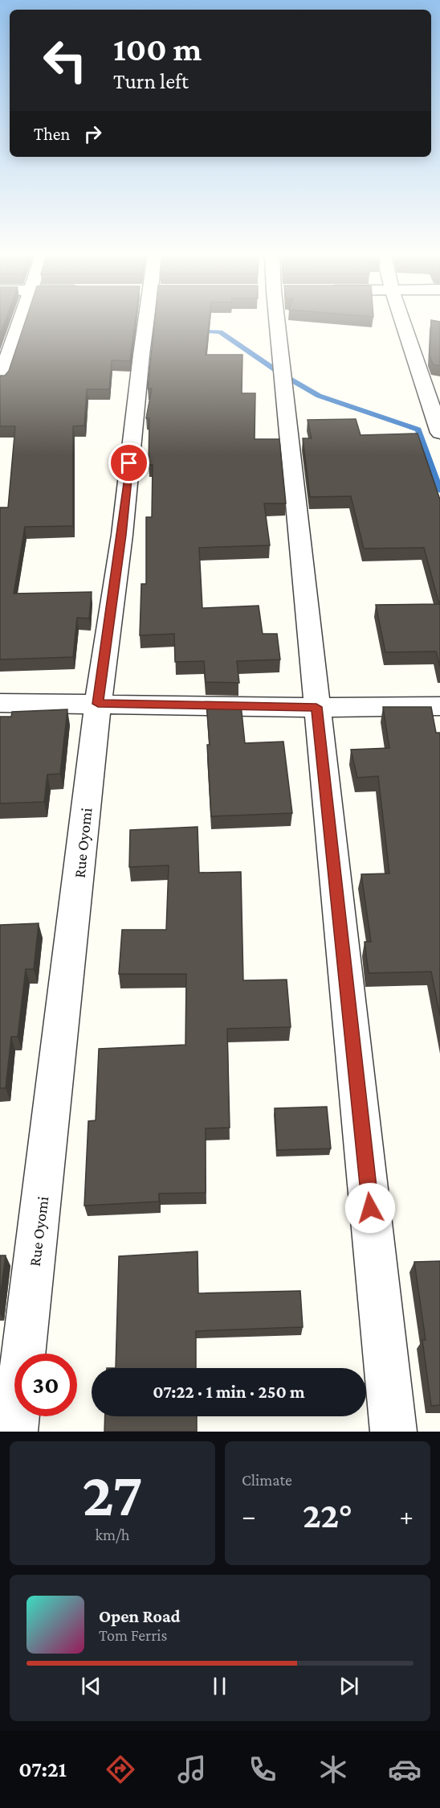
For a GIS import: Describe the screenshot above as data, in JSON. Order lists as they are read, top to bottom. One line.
{"streets":{"street":["Rue Oyomi"]},"page":{"turn":["100 m","Turn left"],"then":"Then","limit":"30","trip":"07:22 · 1 min · 250 m","tile":[["27","km/h"],"Climate"],"heat":["−","22°","+"],"song":["Open Road","Tom Ferris"],"tabs":"07:21"}}
